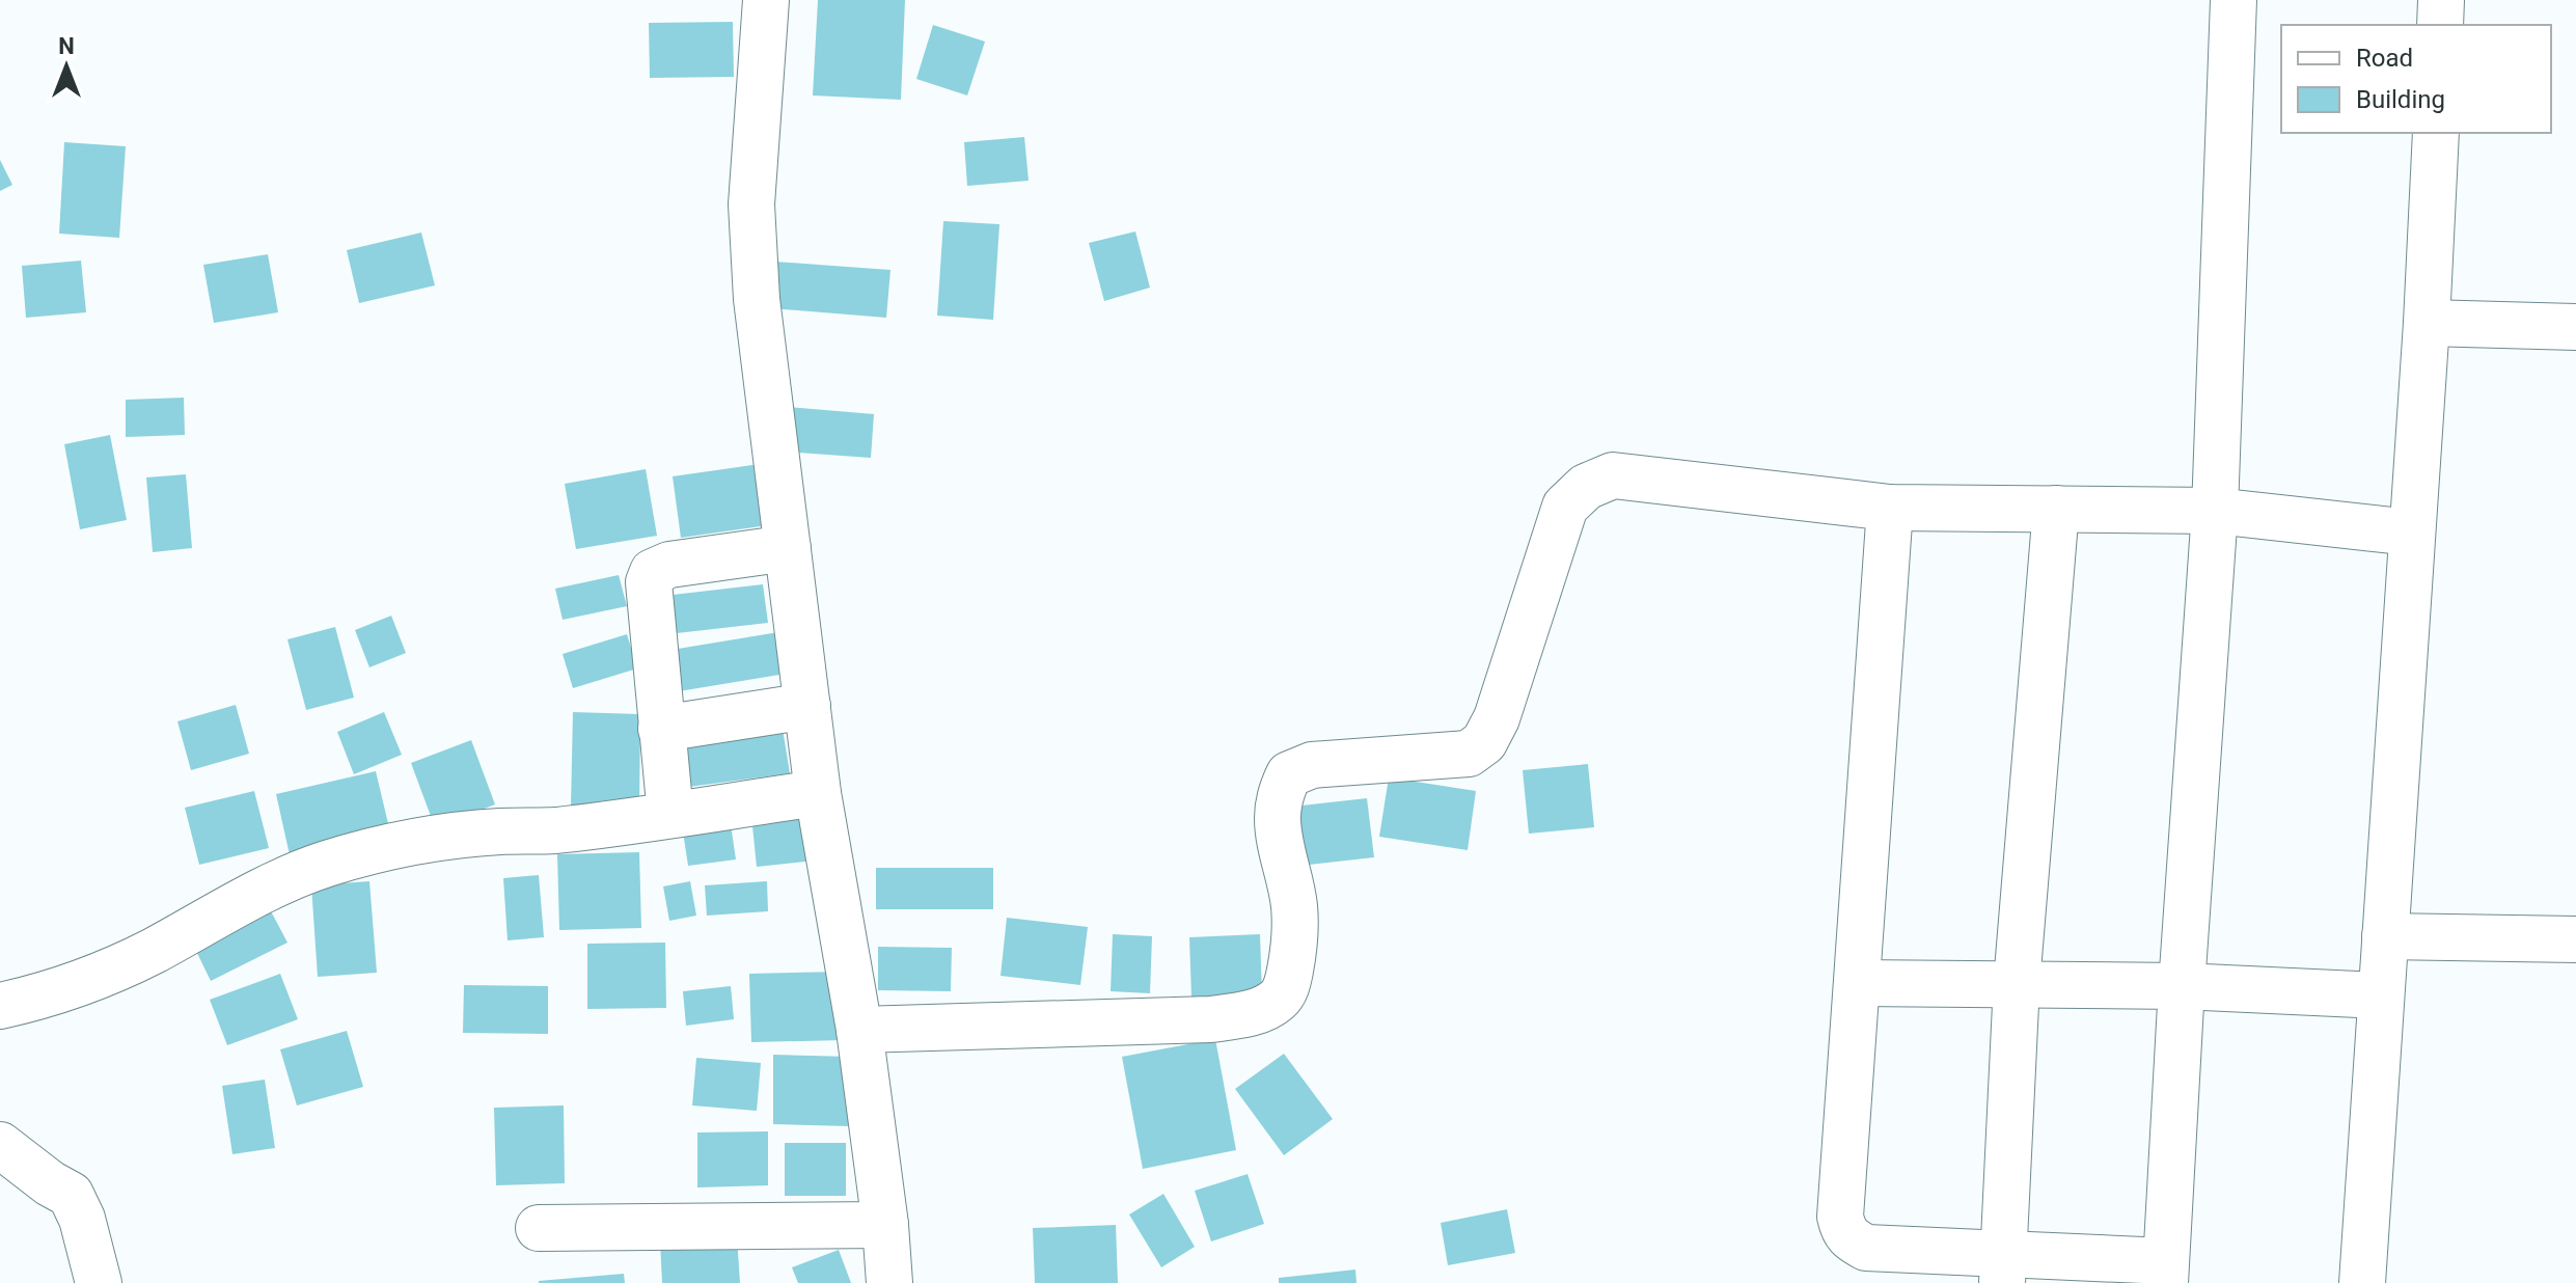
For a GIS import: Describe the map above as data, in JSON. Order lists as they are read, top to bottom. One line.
{"legend":["Road","Building"],"north":"top"}
